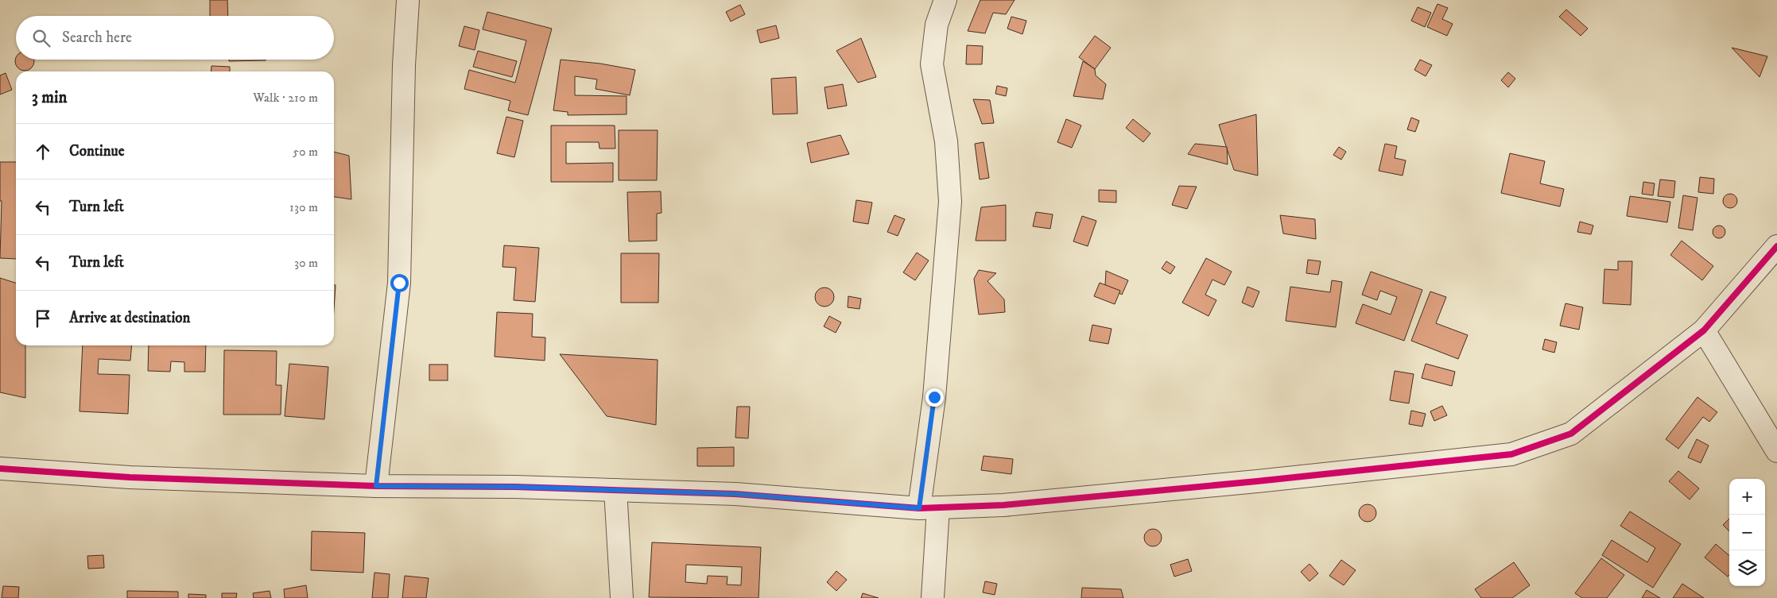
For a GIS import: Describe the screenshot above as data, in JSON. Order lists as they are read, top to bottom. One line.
{"page":{"search":"Search here","heading":["3 min","Walk · 210 m"],"list":[["Continue","50 m"],["Turn left","130 m"],["Turn left","30 m"],"Arrive at destination"],"map_buttons":["+","−"]}}
